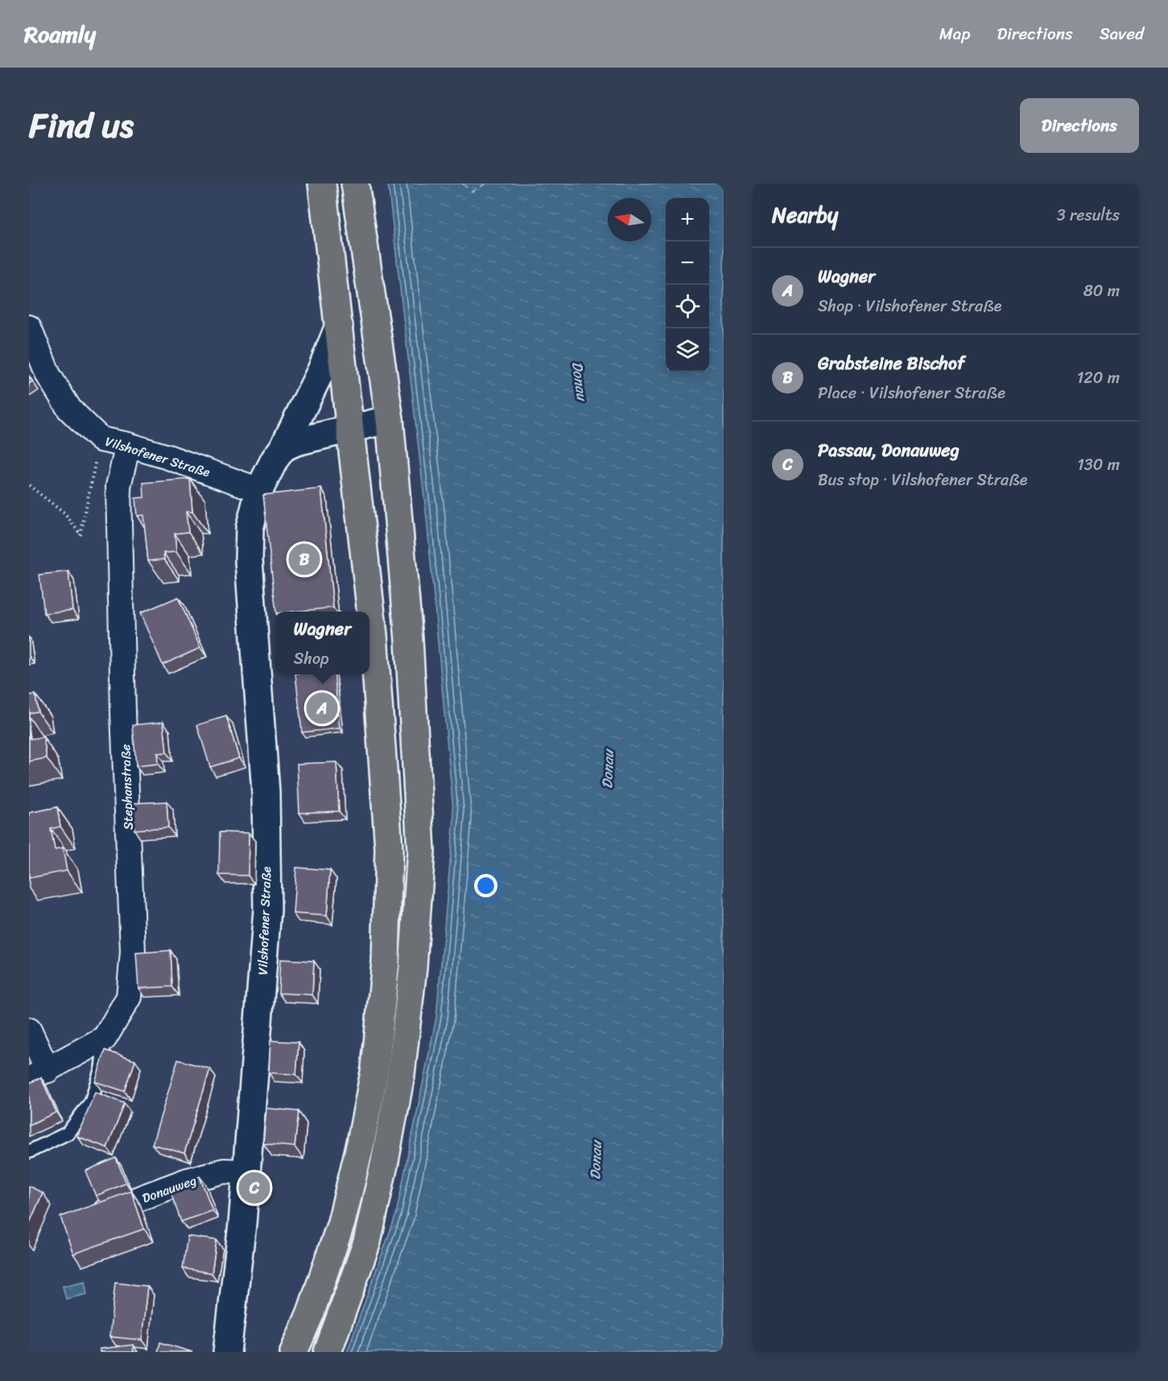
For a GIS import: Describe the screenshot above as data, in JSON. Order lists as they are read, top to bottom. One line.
{"streets":{"street":["Vilshofener Straße","Stephanstraße","Donauweg"]},"crossings":[["Vilshofener Straße","Stephanstraße"],["Vilshofener Straße","Donauweg"]],"water":["Donau"],"north":"left","page":{"header":"Roamly","nav":["Map","Directions","Saved"],"title":"Find us","buttons":"Directions","heading":["Nearby","3 results"],"map_buttons":["+","−"],"list":[{"mark":"A","name":"Wagner","note":"Shop · Vilshofener Straße","value":"80 m"},{"mark":"B","name":"Grabsteine Bischof","note":"Place · Vilshofener Straße","value":"120 m"},{"mark":"C","name":"Passau, Donauweg","note":"Bus stop · Vilshofener Straße","value":"130 m"}],"pins":["B","A","C"],"popup":["Wagner","Shop"]}}
